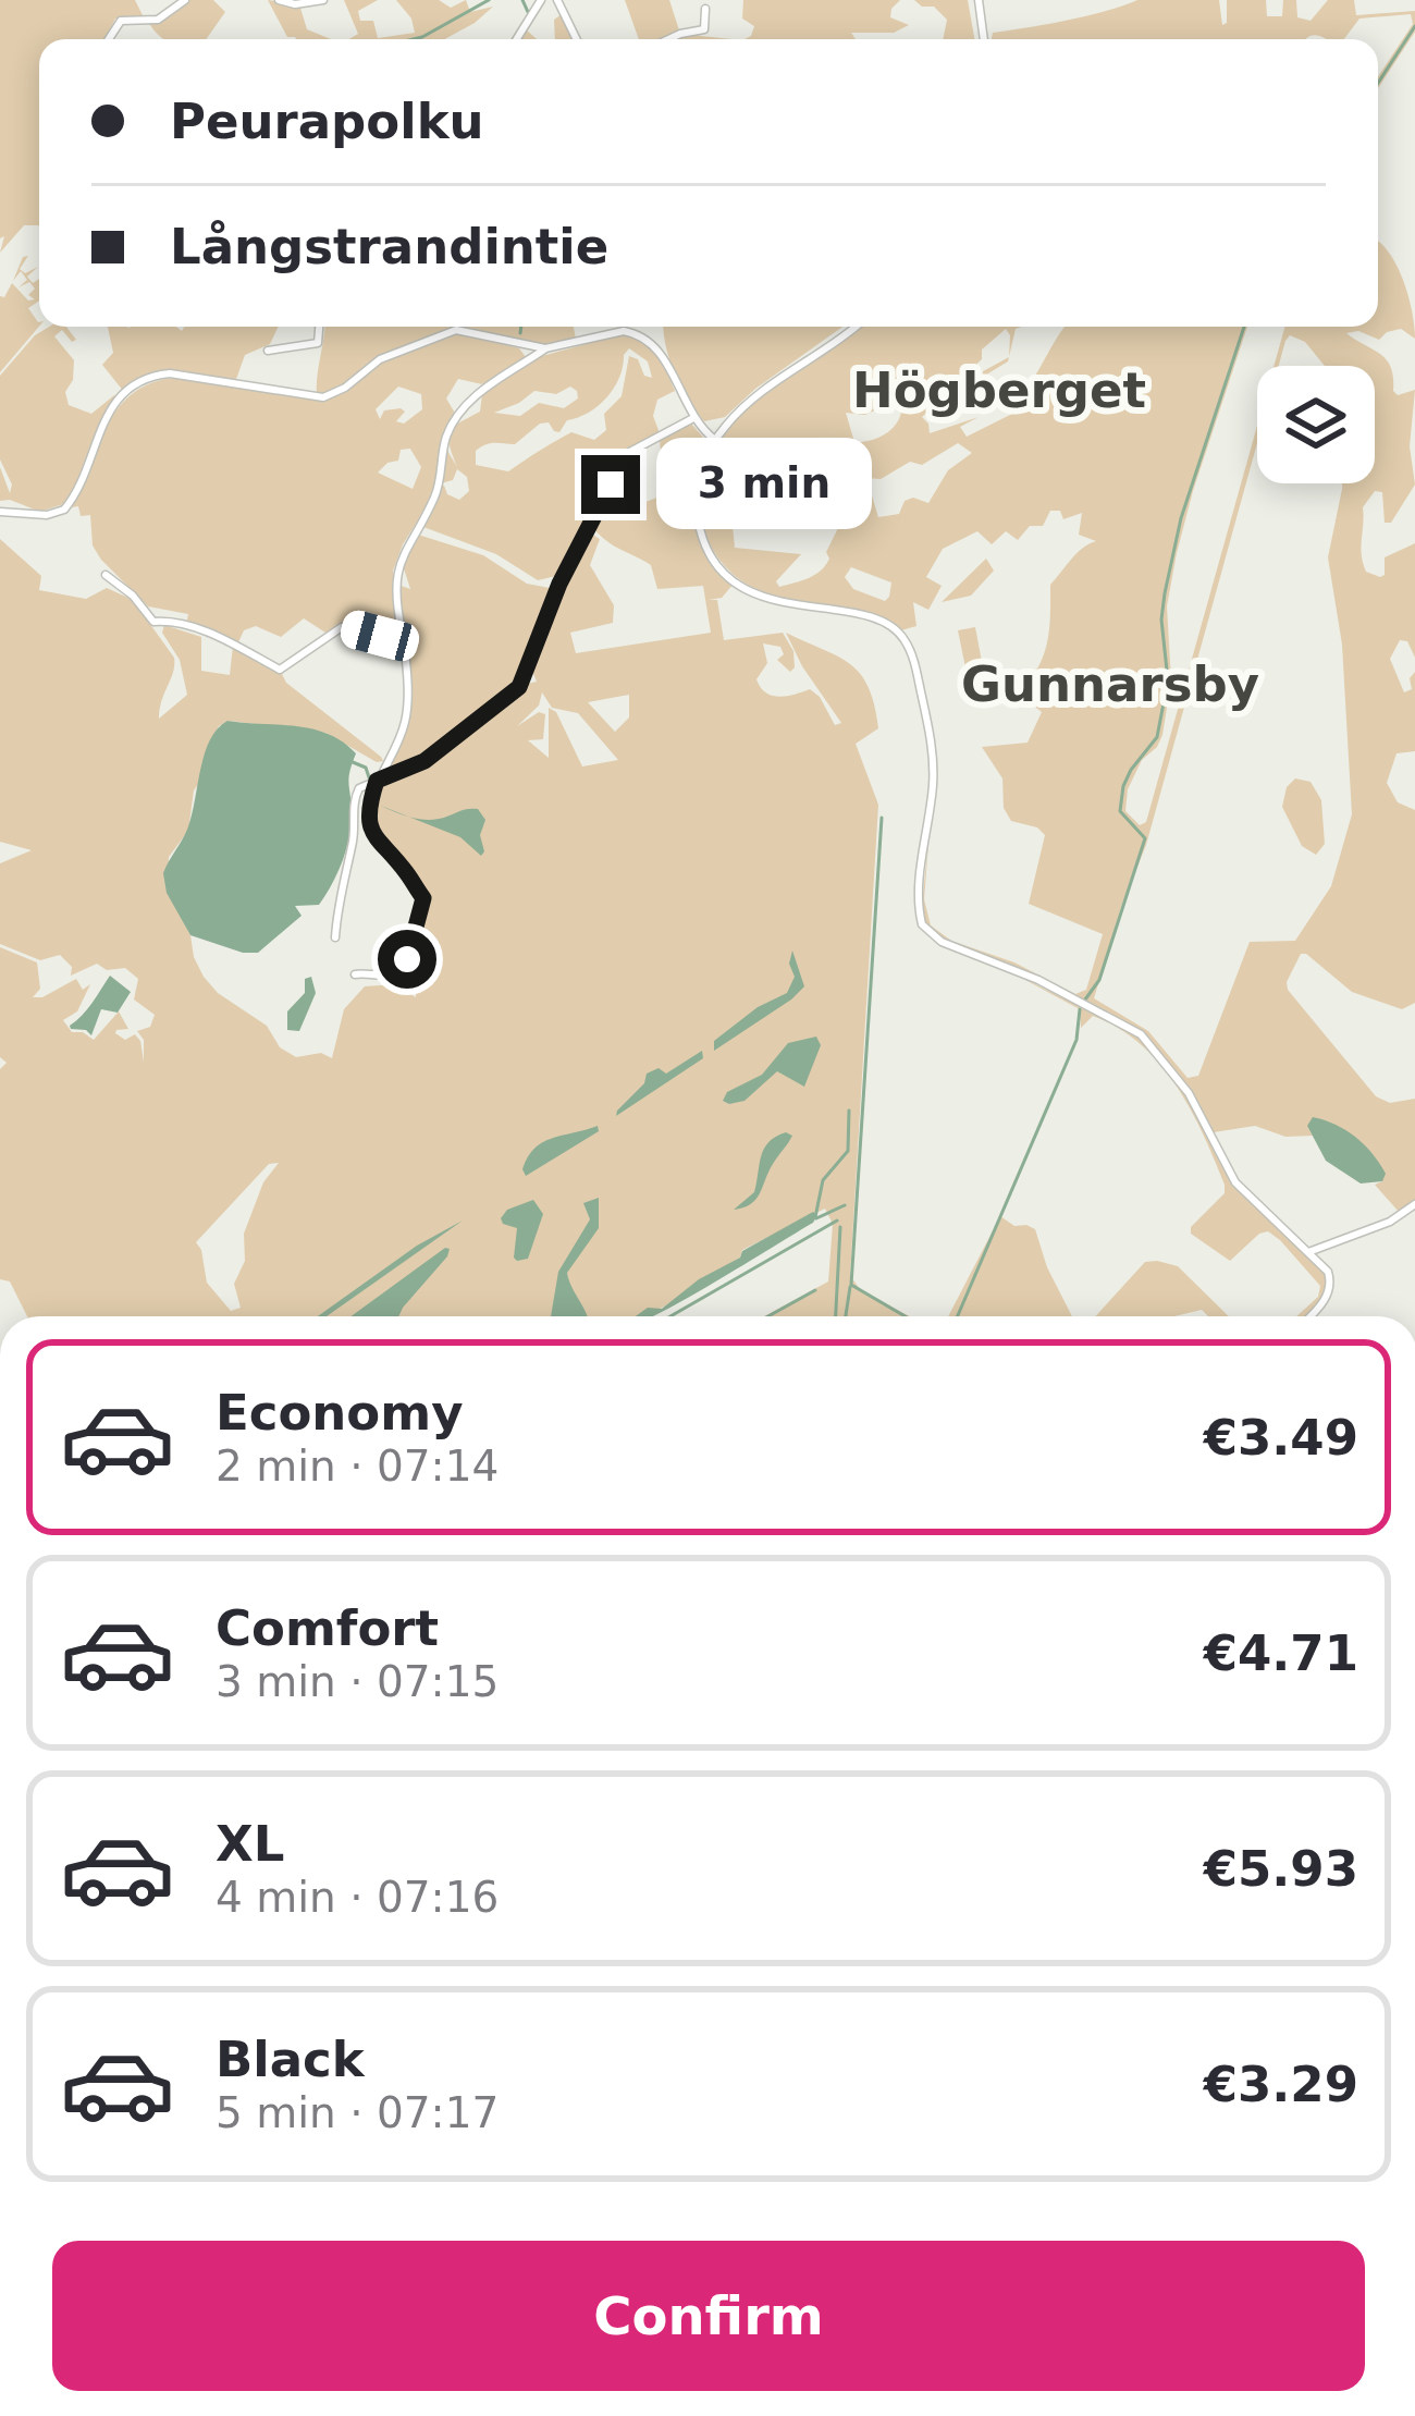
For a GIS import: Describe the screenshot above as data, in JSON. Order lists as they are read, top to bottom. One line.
{"districts":["Högberget","Gunnarsby"],"page":{"banner":["Peurapolku","Långstrandintie"],"bubble":"3 min","list":[{"name":"Economy","note":"2 min · 07:14","value":"€3.49"},{"name":"Comfort","note":"3 min · 07:15","value":"€4.71"},{"name":"XL","note":"4 min · 07:16","value":"€5.93"},{"name":"Black","note":"5 min · 07:17","value":"€3.29"}],"buttons":"Confirm"}}
